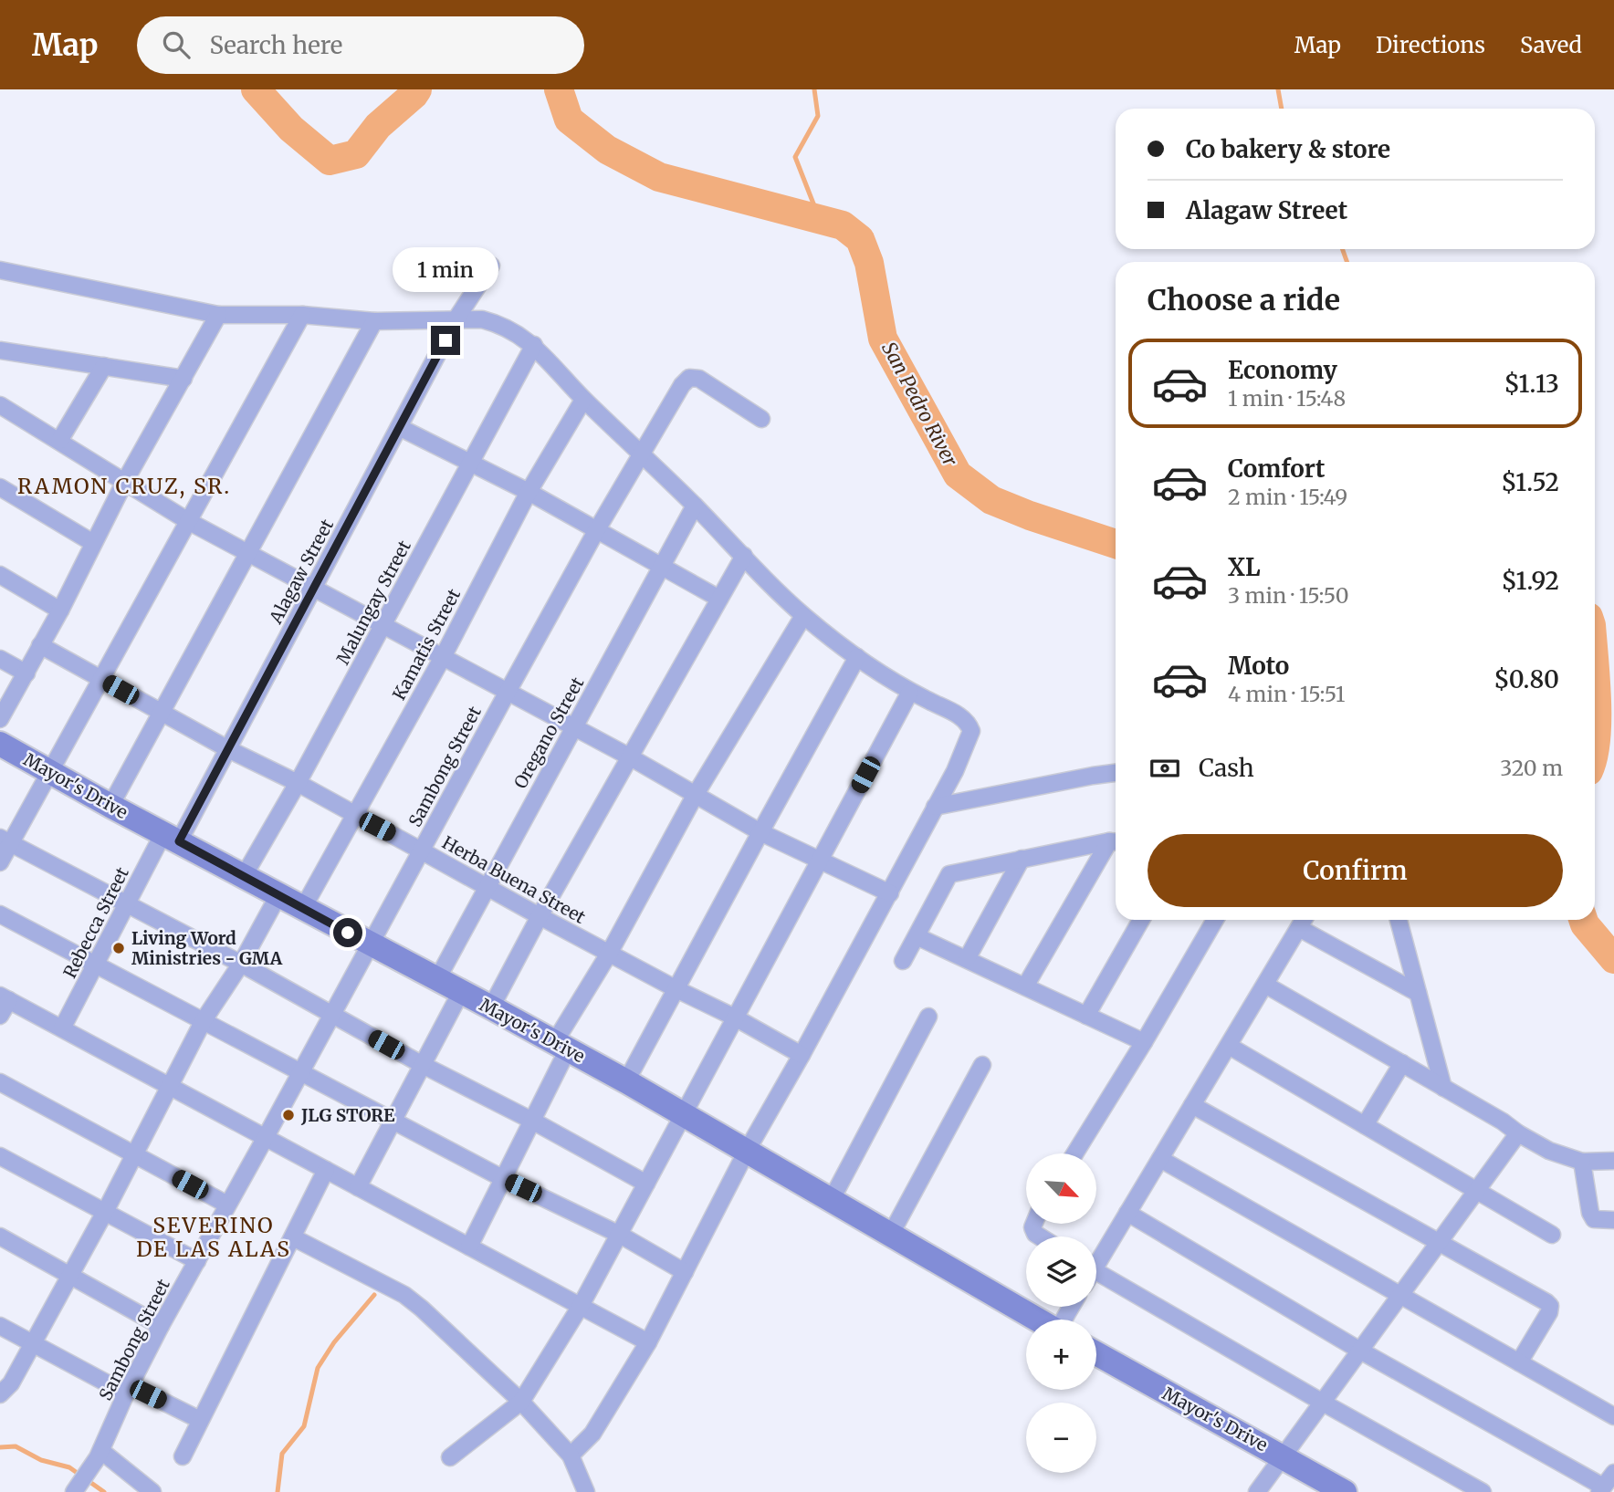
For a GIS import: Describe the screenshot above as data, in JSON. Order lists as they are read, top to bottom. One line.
{"streets":{"street":["Alagaw Street","Malungay Street","Kamatis Street","Oregano Street","Sambong Street","Mayor's Drive","Herba Buena Street","Rebecca Street"]},"crossings":[["Alagaw Street","Mayor's Drive"],["Alagaw Street","Herba Buena Street"],["Alagaw Street","Rebecca Street"],["Malungay Street","Mayor's Drive"],["Malungay Street","Herba Buena Street"],["Kamatis Street","Mayor's Drive"],["Kamatis Street","Herba Buena Street"],["Oregano Street","Mayor's Drive"],["Oregano Street","Herba Buena Street"],["Sambong Street","Mayor's Drive"],["Sambong Street","Herba Buena Street"],["Mayor's Drive","Rebecca Street"]],"districts":["RAMON CRUZ, SR.","SEVERINO DE LAS ALAS"],"water":["San Pedro River"],"places":["Living Word Ministries - GMA","JLG STORE"],"north":"bottom right","page":{"header":"Map","search":"Search here","nav":["Map","Directions","Saved"],"banner":["Co bakery & store","Alagaw Street"],"bubble":"1 min","heading":"Choose a ride","list":[{"name":"Economy","note":"1 min · 15:48","value":"$1.13"},{"name":"Comfort","note":"2 min · 15:49","value":"$1.52"},{"name":"XL","note":"3 min · 15:50","value":"$1.92"},{"name":"Moto","note":"4 min · 15:51","value":"$0.80"}],"pay":["Cash","320 m"],"buttons":"Confirm","map_buttons":["+","−"]}}
